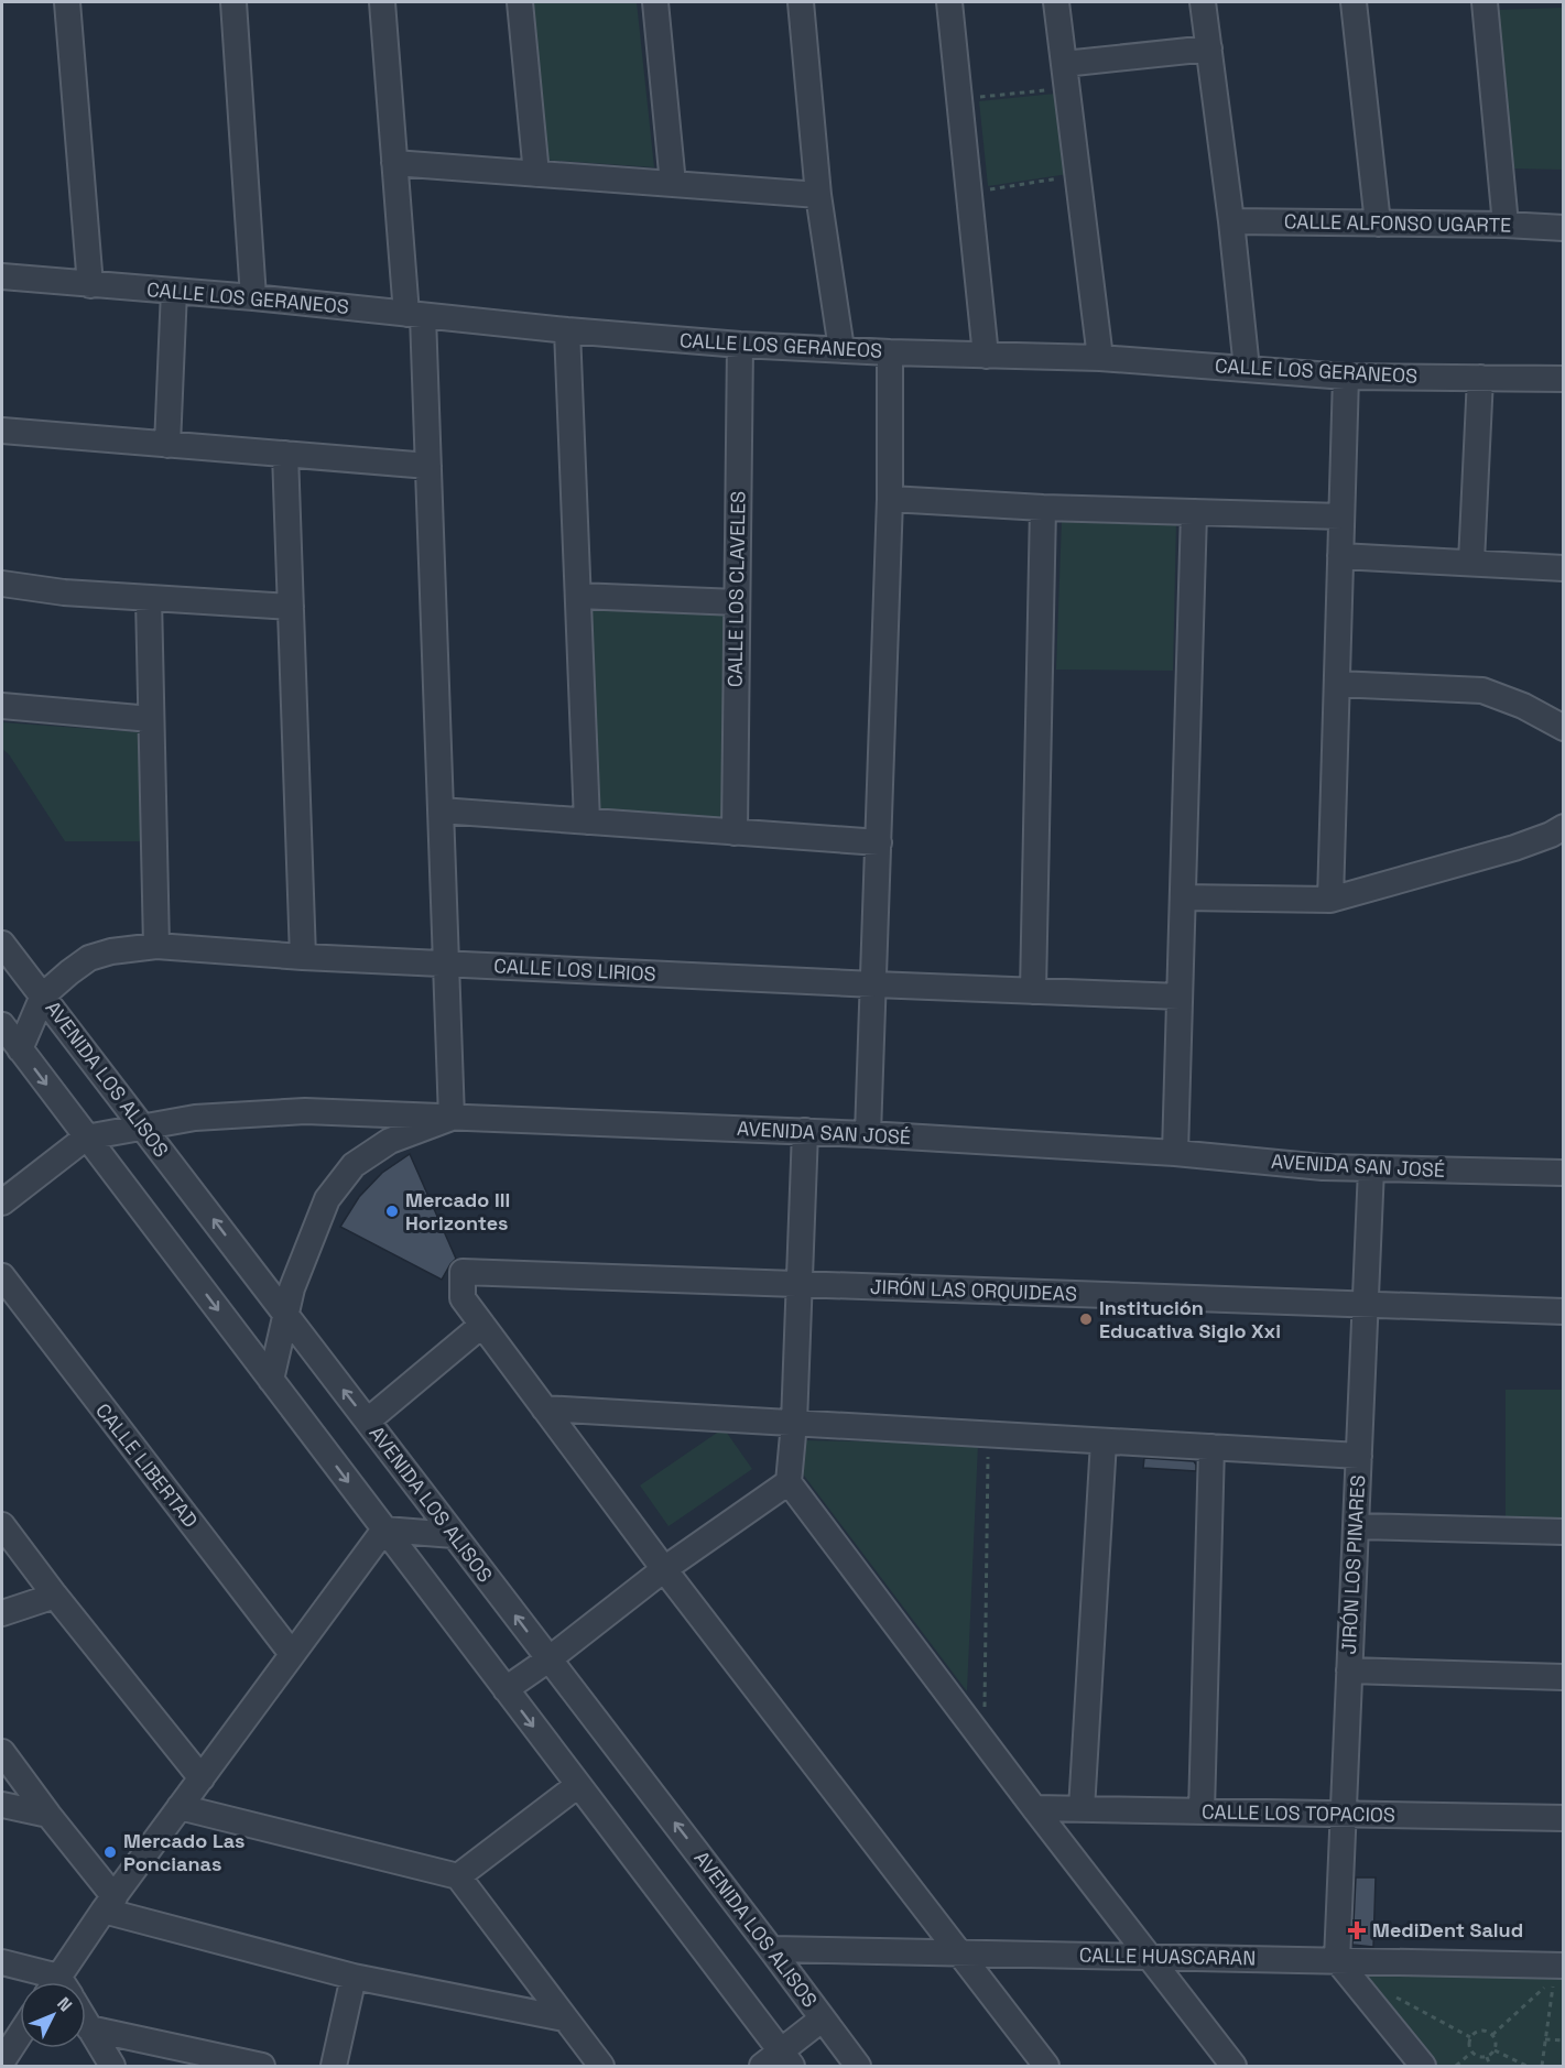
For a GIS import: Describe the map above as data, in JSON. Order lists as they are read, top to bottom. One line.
{"streets":{"street":["CALLE ALFONSO UGARTE","CALLE LOS GERANEOS","CALLE LOS CLAVELES","CALLE LOS LIRIOS","AVENIDA LOS ALISOS","AVENIDA SAN JOSÉ","JIRÓN LAS ORQUIDEAS","CALLE LIBERTAD","JIRÓN LOS PINARES","CALLE LOS TOPACIOS","CALLE HUASCARAN"]},"crossings":[["CALLE LOS GERANEOS","CALLE LOS CLAVELES"],["CALLE LOS LIRIOS","AVENIDA LOS ALISOS"],["AVENIDA LOS ALISOS","AVENIDA SAN JOSÉ"],["AVENIDA LOS ALISOS","CALLE HUASCARAN"],["AVENIDA SAN JOSÉ","JIRÓN LOS PINARES"],["JIRÓN LAS ORQUIDEAS","JIRÓN LOS PINARES"],["JIRÓN LOS PINARES","CALLE LOS TOPACIOS"],["JIRÓN LOS PINARES","CALLE HUASCARAN"]],"places":{"other":["Mercado III Horizontes","Institución Educativa Siglo Xxi","Mercado Las Poncianas"],"health":["MediDent Salud"]},"north":"top right"}
